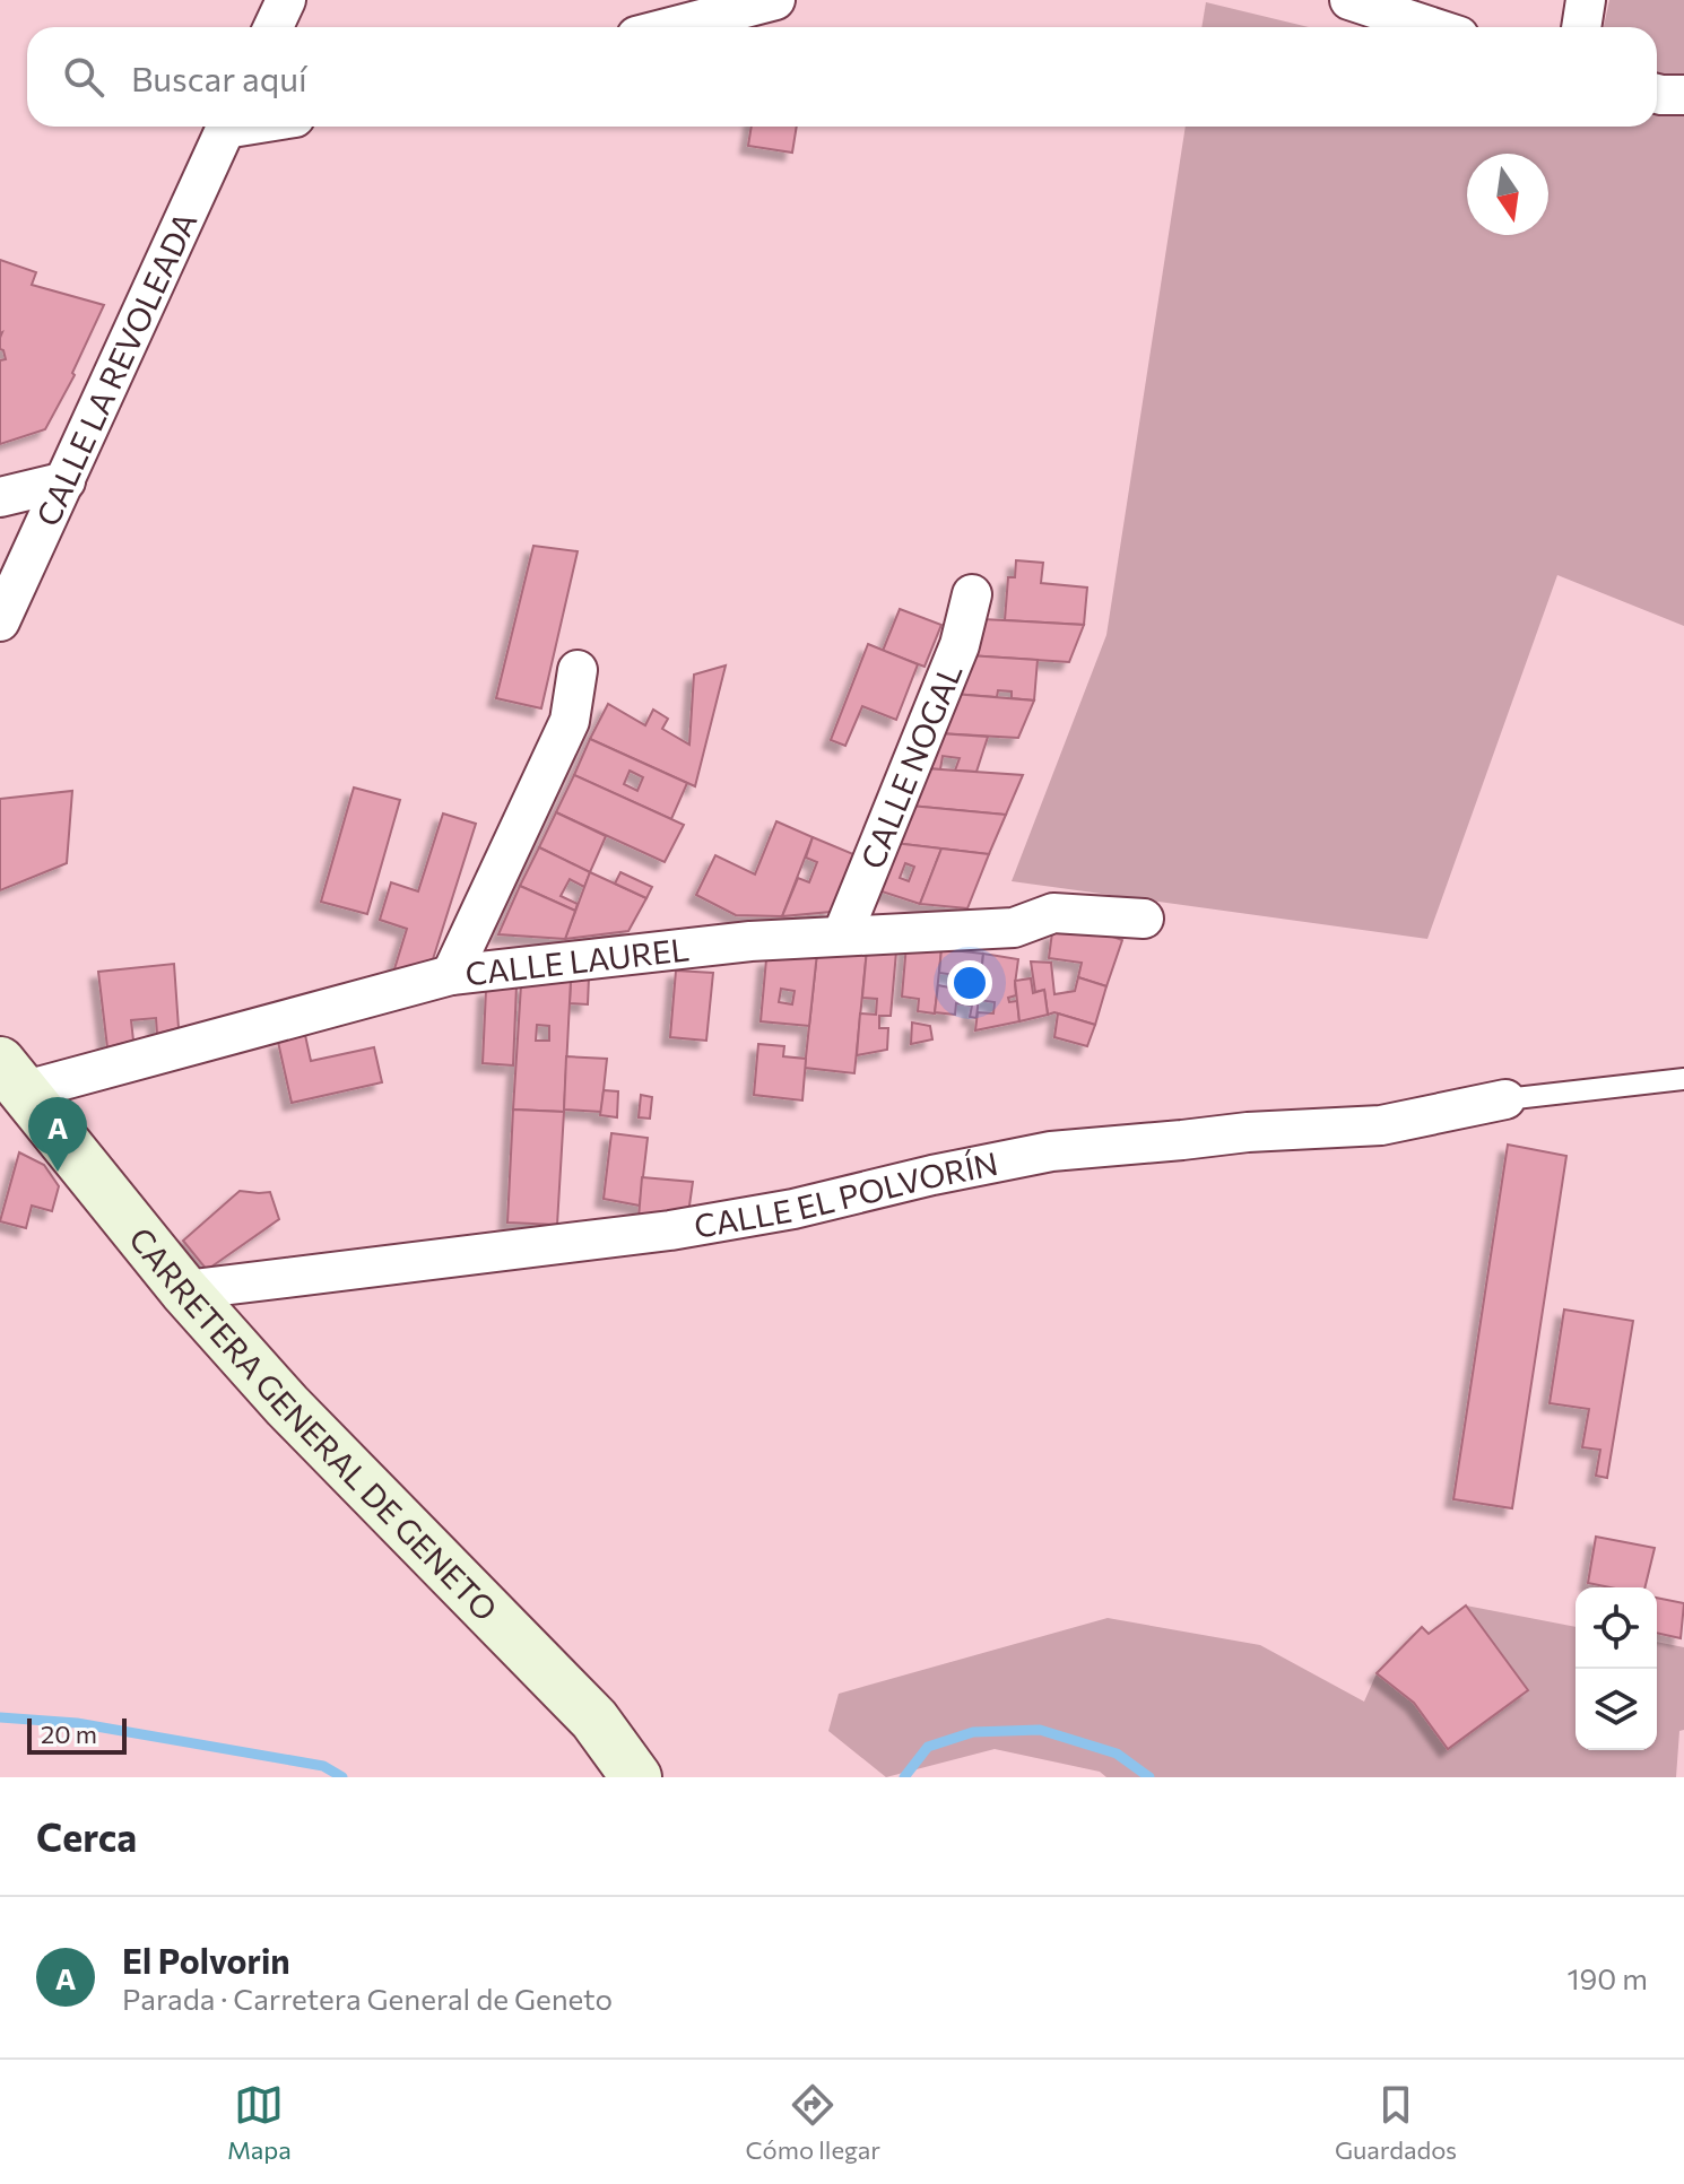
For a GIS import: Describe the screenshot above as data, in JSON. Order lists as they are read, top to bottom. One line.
{"streets":{"main road":["CARRETERA GENERAL DE GENETO"],"street":["CALLE LA REVOLEADA","CALLE NOGAL","CALLE LAUREL","CALLE EL POLVORÍN"]},"crossings":[["CALLE NOGAL","CALLE LAUREL"],["CALLE LAUREL","CARRETERA GENERAL DE GENETO"],["CALLE EL POLVORÍN","CARRETERA GENERAL DE GENETO"]],"scale_bar":"20 m","north":"bottom","page":{"search":"Buscar aquí","pins":"A","scale":"20 m","heading":"Cerca","list":[{"mark":"A","name":"El Polvorin","note":"Parada · Carretera General de Geneto","value":"190 m"}],"nav":["Mapa","Cómo llegar","Guardados"]}}
